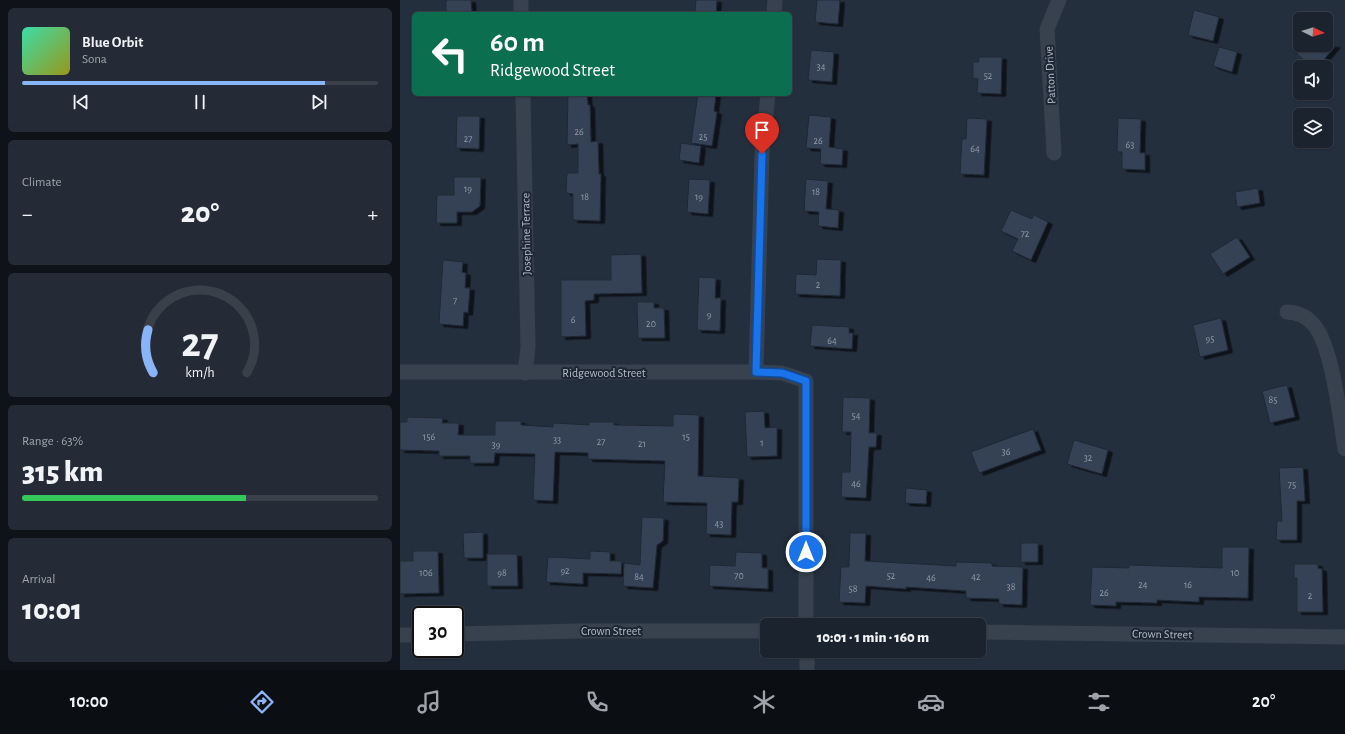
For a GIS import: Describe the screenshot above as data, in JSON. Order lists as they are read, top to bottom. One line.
{"streets":{"street":["Patton Drive","Josephine Terrace","Ridgewood Street","Crown Street"]},"crossings":[["Josephine Terrace","Ridgewood Street"]],"house_numbers":["34","52","26","25","27","26","63","64","19","18","18","19","72","2","7","9","6","20","95","64","85","54","156","15","33","27","1","21","39","36","32","46","75","43","92","106","98","10","70","52","84","42","46","24","16","38","58","26","2"],"north":"right","page":{"turn":["60 m","Ridgewood Street"],"song":["Blue Orbit","Sona"],"tile":["Climate",["Range · 63%","315 km"],["Arrival","10:01"]],"heat":["−","20°","+"],"limit":"30","trip":"10:01 · 1 min · 160 m","tabs":["10:00","20°"],"gauge":["27","km/h"]}}
